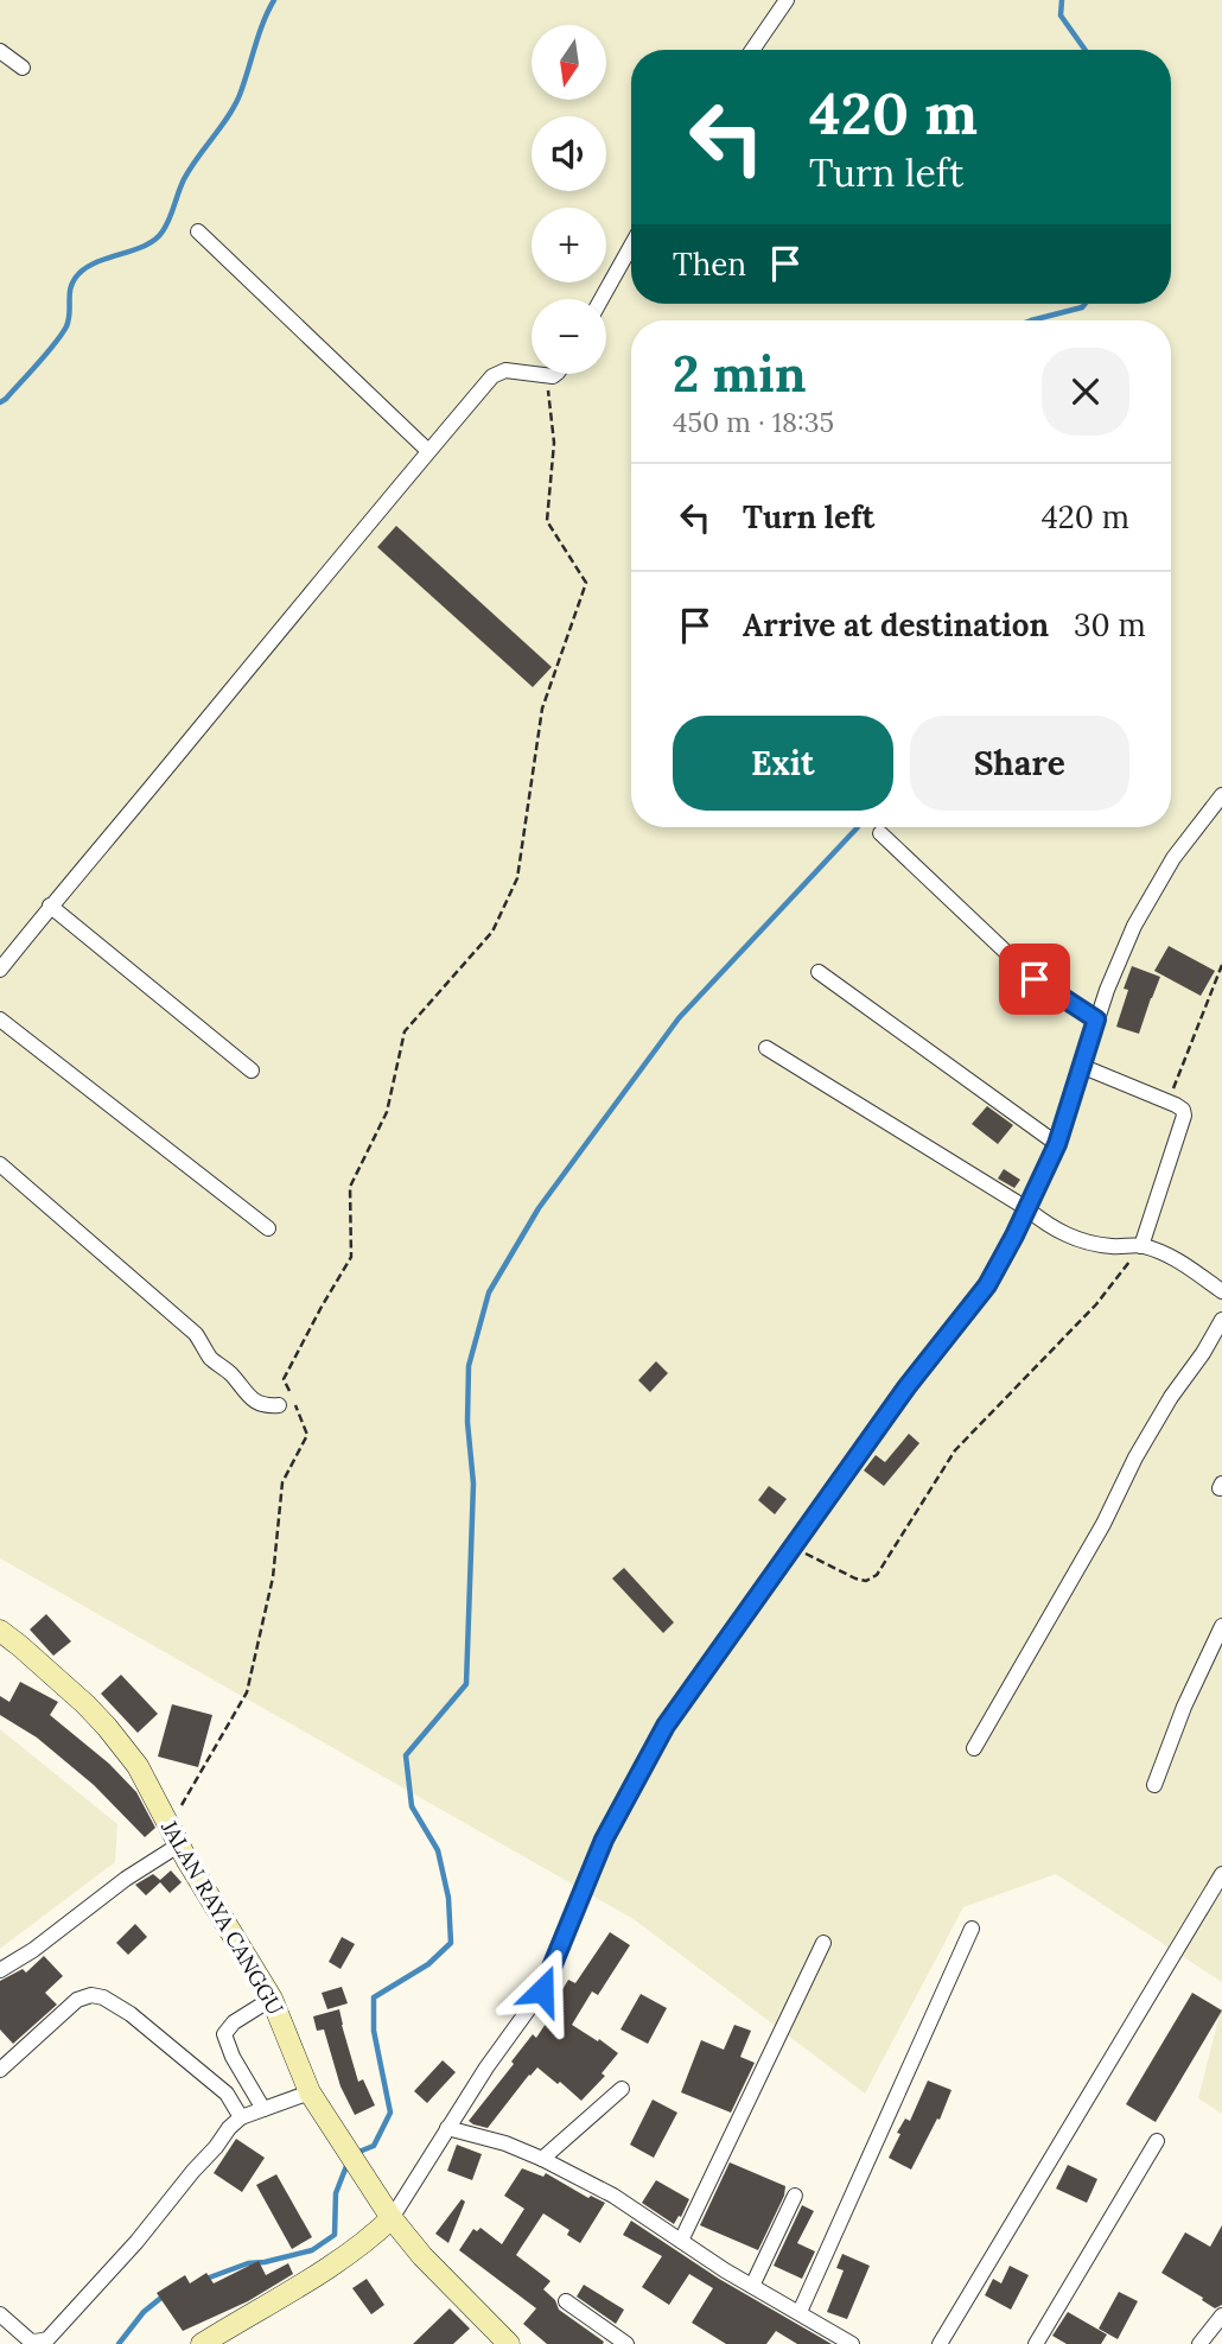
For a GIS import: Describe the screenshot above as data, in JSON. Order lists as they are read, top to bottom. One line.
{"streets":{"main road":["JALAN RAYA CANGGU"]},"north":"bottom","page":{"map_buttons":["+","−"],"turn":["420 m","Turn left"],"then":"Then","heading":["2 min","450 m · 18:35"],"list":[{"name":"Turn left","value":"420 m"},{"name":"Arrive at destination","value":"30 m"}],"buttons":["Exit","Share"]}}
